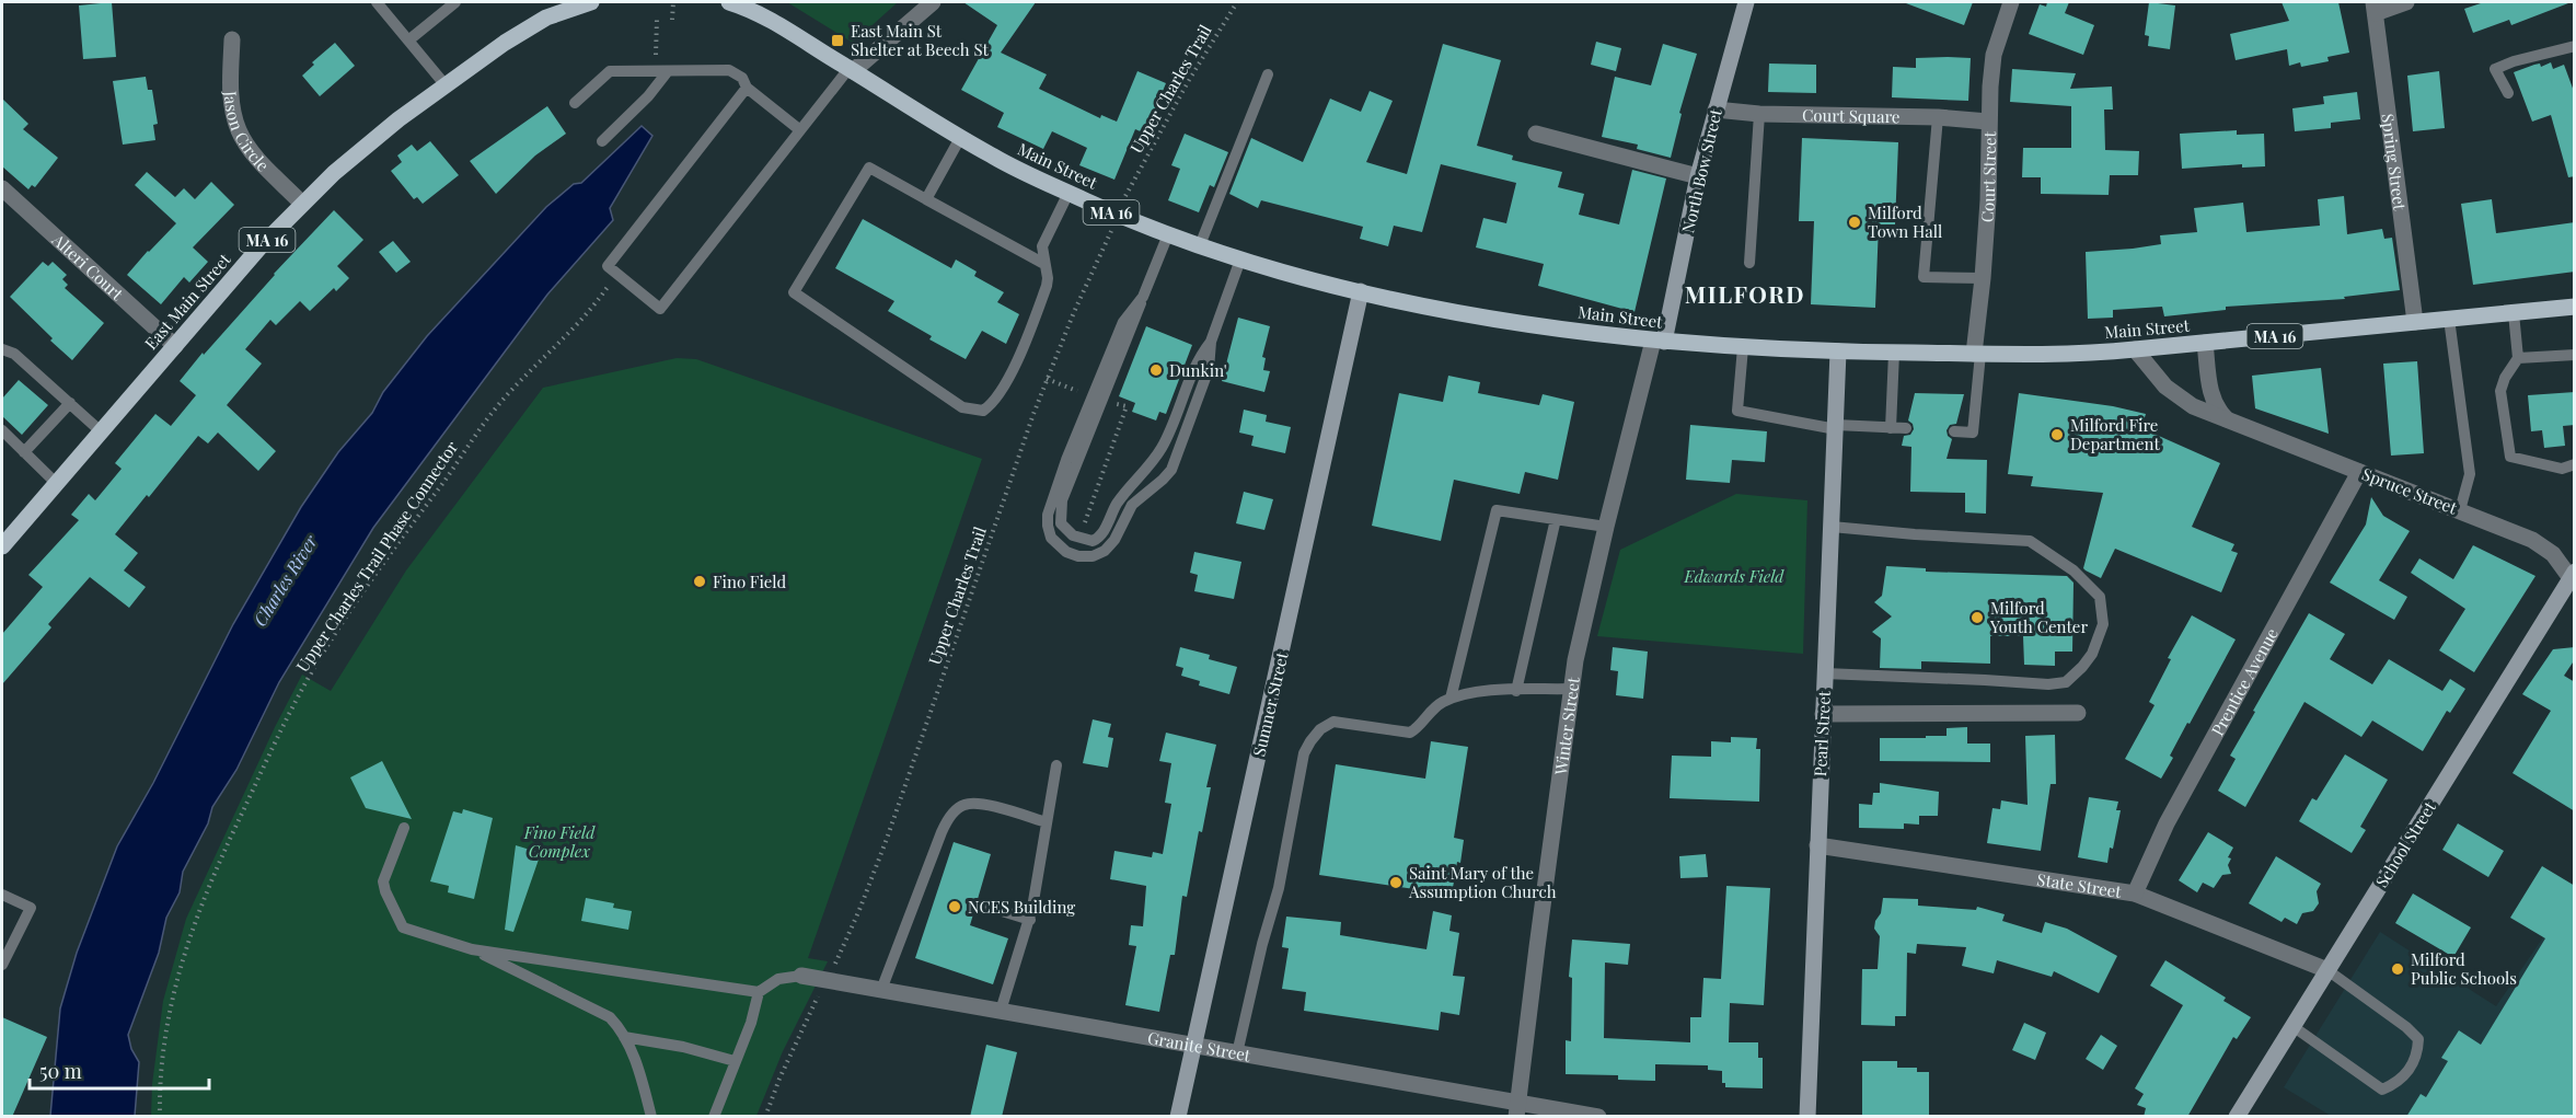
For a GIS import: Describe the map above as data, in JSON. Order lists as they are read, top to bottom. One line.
{"streets":{"main road":["Main Street","North Bow Street","MA 16","East Main Street","Sumner Street","Pearl Street","School Street"],"street":["Court Square","Jason Circle","Spring Street","Court Street","Alteri Court","Spruce Street","Prentice Avenue","Winter Street","State Street","Granite Street"],"path":["Upper Charles Trail","Upper Charles Trail Phase Connector"]},"crossings":[["Court Square","North Bow Street"],["Court Square","Court Street"],["Jason Circle","East Main Street"],["Spring Street","Main Street"],["Main Street","North Bow Street"],["Main Street","Court Street"],["Main Street","Spruce Street"],["Main Street","Sumner Street"],["Main Street","Winter Street"],["Main Street","Pearl Street"],["North Bow Street","Winter Street"],["Alteri Court","East Main Street"],["Spruce Street","Prentice Avenue"],["Spruce Street","School Street"],["Prentice Avenue","State Street"],["Sumner Street","Granite Street"],["Winter Street","Granite Street"],["Pearl Street","State Street"],["School Street","State Street"]],"districts":["MILFORD"],"water":["Charles River"],"parks":["Edwards Field","Fino Field Complex"],"places":{"transit":["East Main St Shelter at Beech St"],"other":["Milford Town Hall","Dunkin'","Milford Fire Department","Fino Field","Milford Youth Center","Saint Mary of the Assumption Church","NCES Building","Milford Public Schools"]},"scale_bar":"50 m"}
